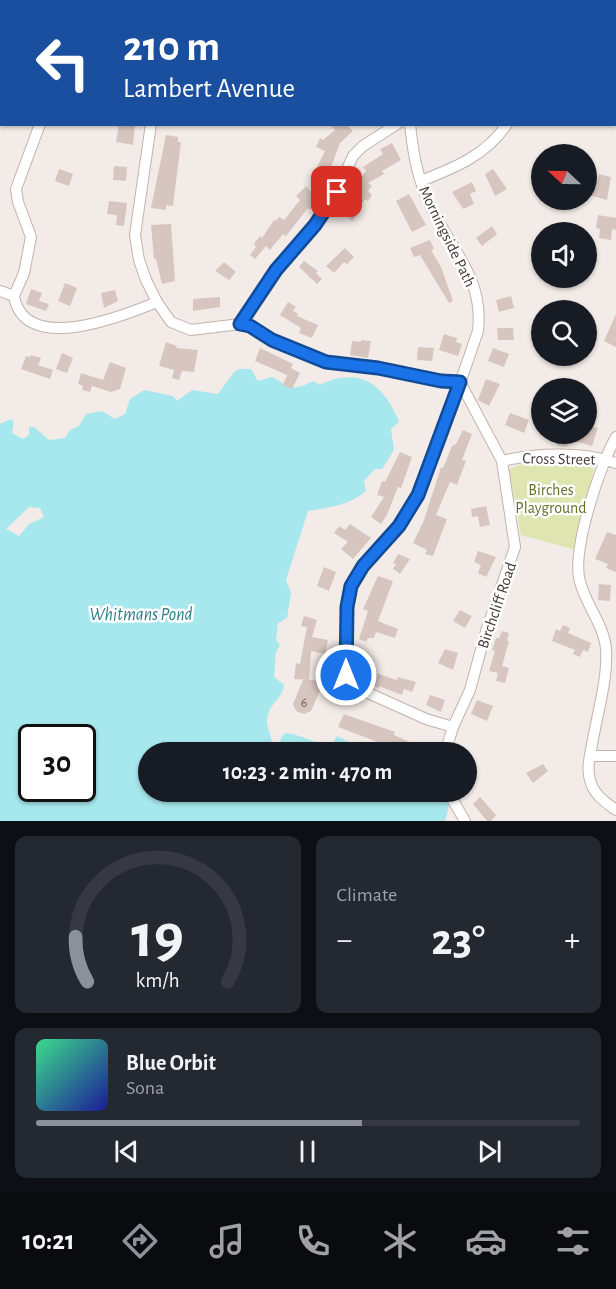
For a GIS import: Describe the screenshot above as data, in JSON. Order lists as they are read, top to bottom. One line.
{"streets":{"street":["Morningside Path","Cross Street","Birchcliff Road"]},"crossings":[["Morningside Path","Birchcliff Road"],["Cross Street","Birchcliff Road"]],"water":["Whitmans Pond"],"parks":["Birches Playground"],"house_numbers":["6"],"north":"left","page":{"turn":["210 m","Lambert Avenue"],"limit":"30","trip":"10:23 · 2 min · 470 m","tile":"Climate","heat":["−","23°","+"],"song":["Blue Orbit","Sona"],"tabs":"10:21","gauge":["19","km/h"]}}
